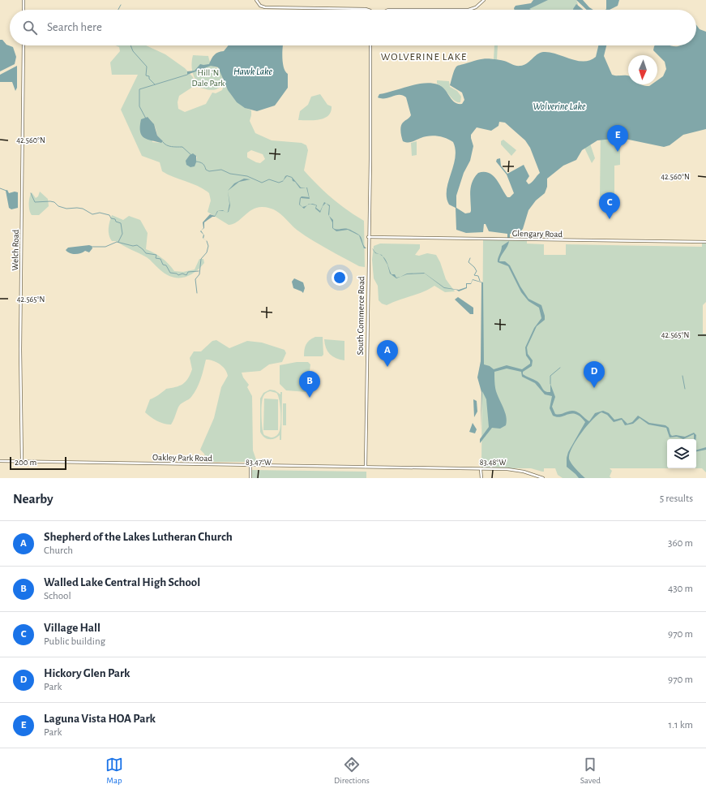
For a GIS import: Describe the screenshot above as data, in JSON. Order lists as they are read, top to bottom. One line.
{"streets":{"street":["Glengary Road","Welch Road","South Commerce Road","Oakley Park Road"]},"crossings":[["Glengary Road","South Commerce Road"],["Welch Road","Oakley Park Road"],["South Commerce Road","Oakley Park Road"]],"districts":["WOLVERINE LAKE"],"water":["Hawk Lake","Wolverine Lake"],"parks":["Hill 'N Dale Park"],"scale_bar":"200 m","north":"bottom","page":{"search":"Search here","pins":["E","C","A","D","B"],"scale":"200 m","heading":["Nearby","5 results"],"list":[{"mark":"A","name":"Shepherd of the Lakes Lutheran Church","note":"Church","value":"360 m"},{"mark":"B","name":"Walled Lake Central High School","note":"School","value":"430 m"},{"mark":"C","name":"Village Hall","note":"Public building","value":"970 m"},{"mark":"D","name":"Hickory Glen Park","note":"Park","value":"970 m"},{"mark":"E","name":"Laguna Vista HOA Park","note":"Park","value":"1.1 km"}],"nav":["Map","Directions","Saved"]},"coordinates":["42.560°N","42.565°N","83.47°W","83.48°W"]}
